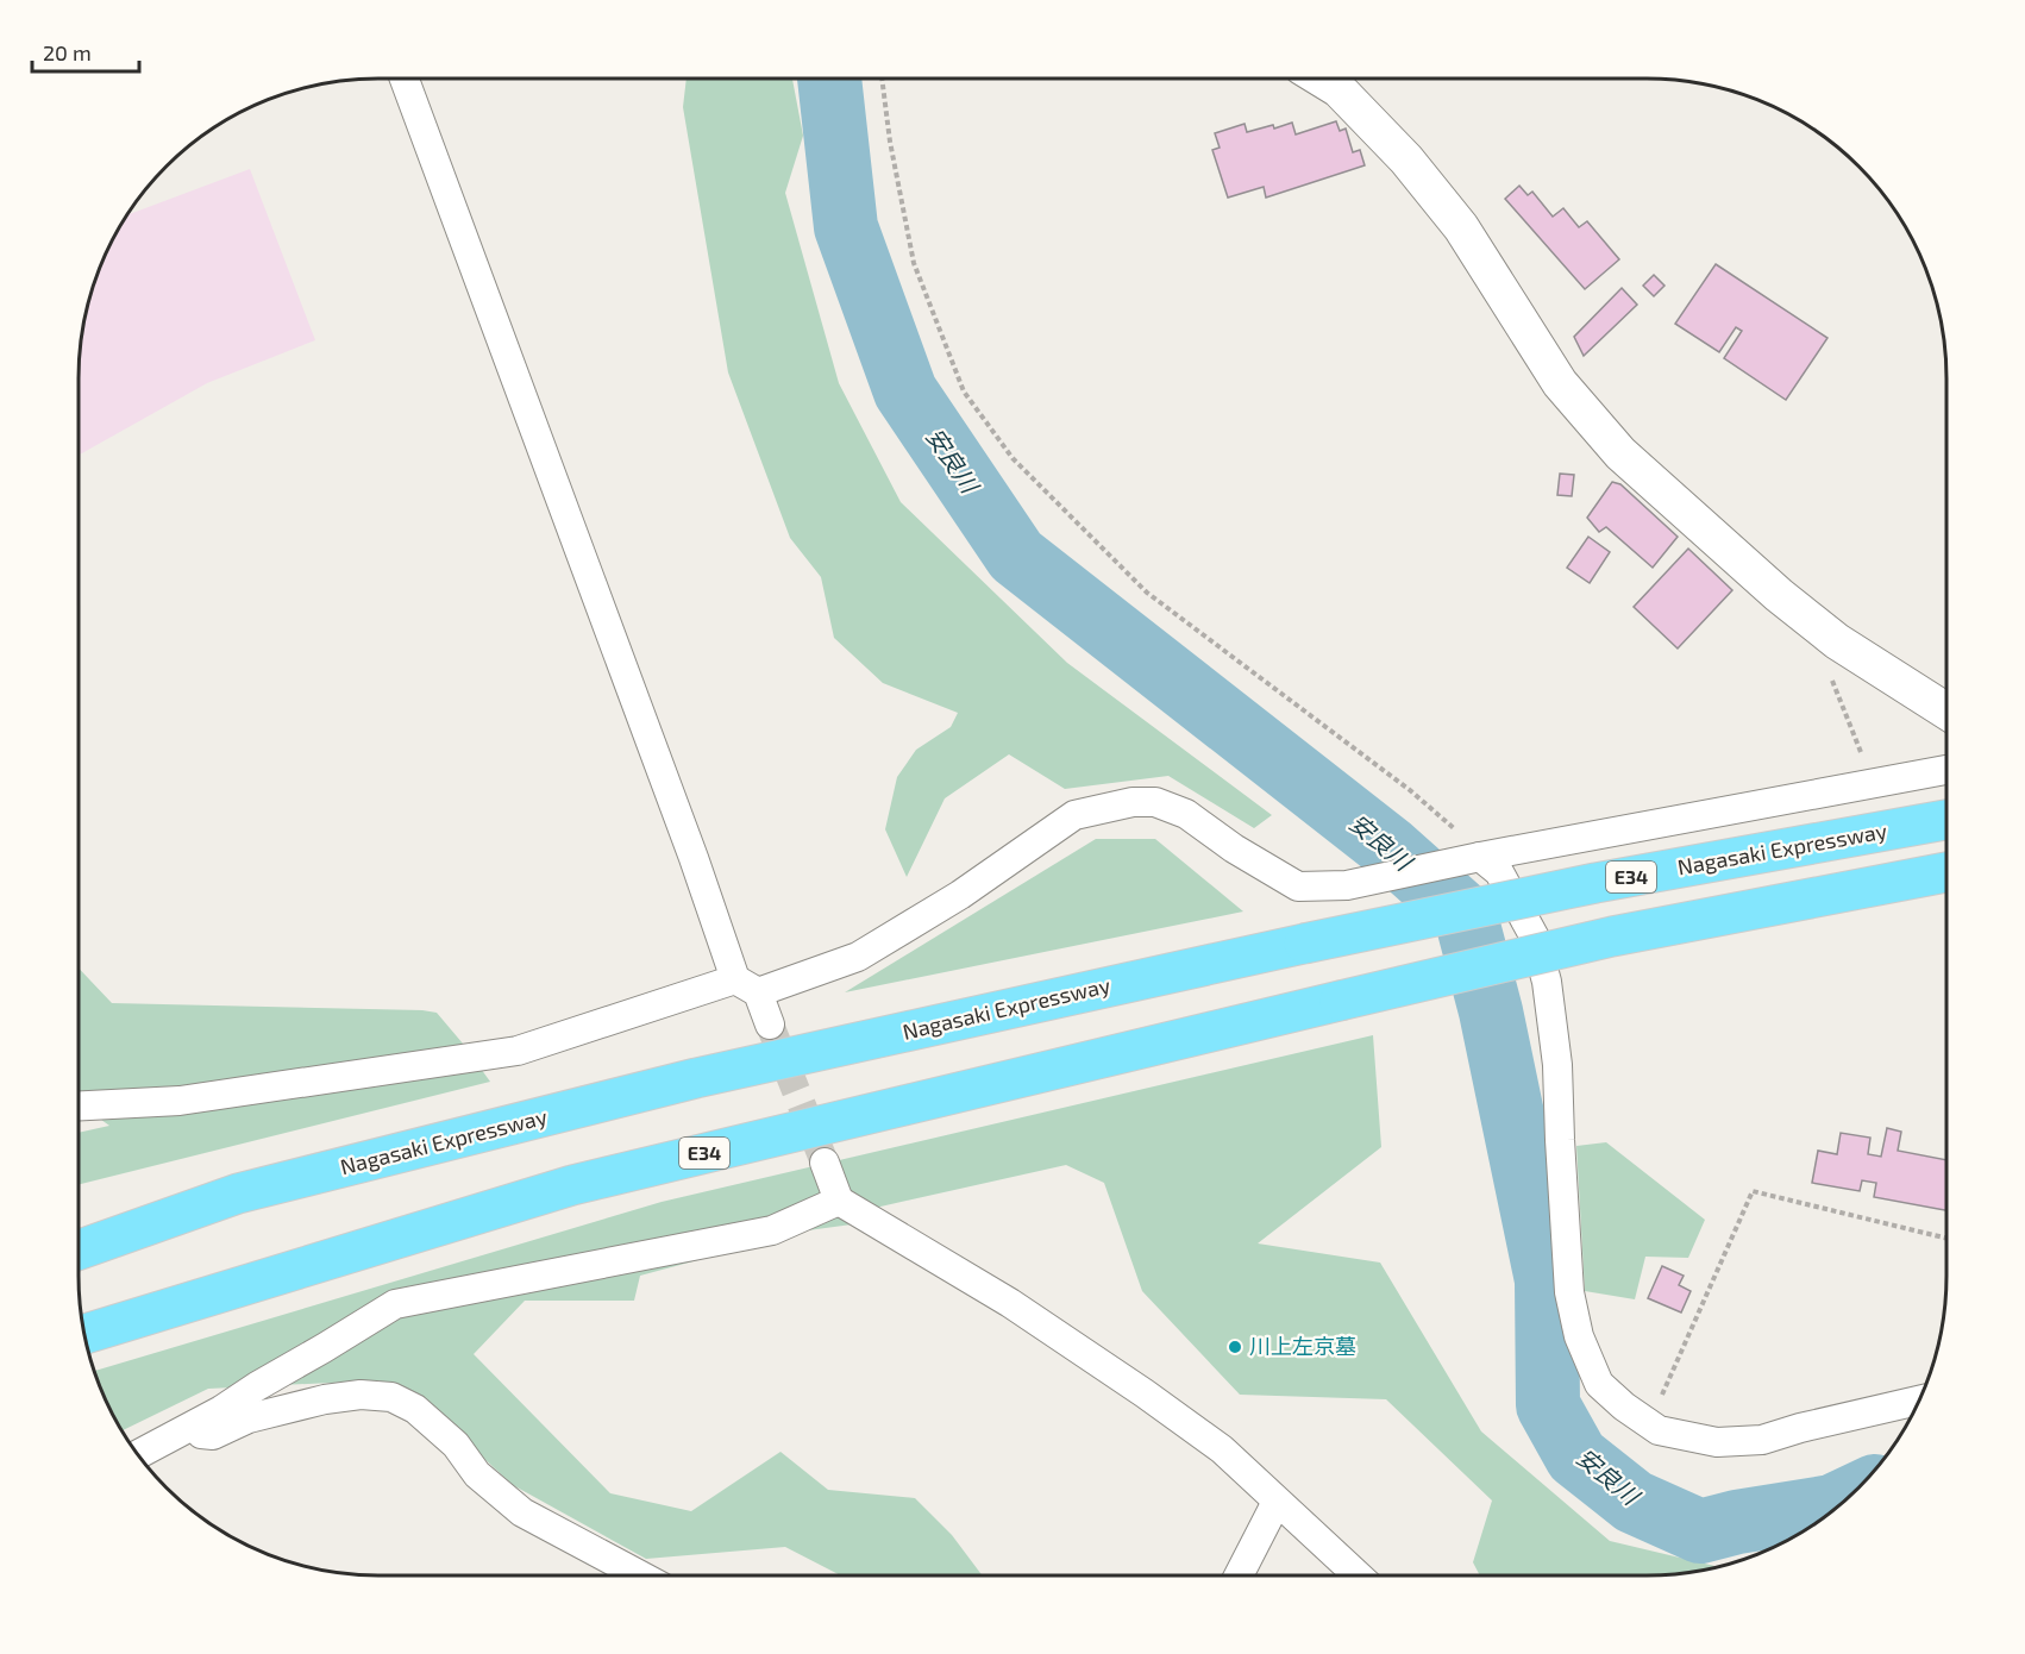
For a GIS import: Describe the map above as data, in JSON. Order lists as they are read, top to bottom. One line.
{"streets":{"highway":["Nagasaki Expressway","E34"]},"water":["安良川"],"places":["川上左京墓"],"scale_bar":"20 m"}
